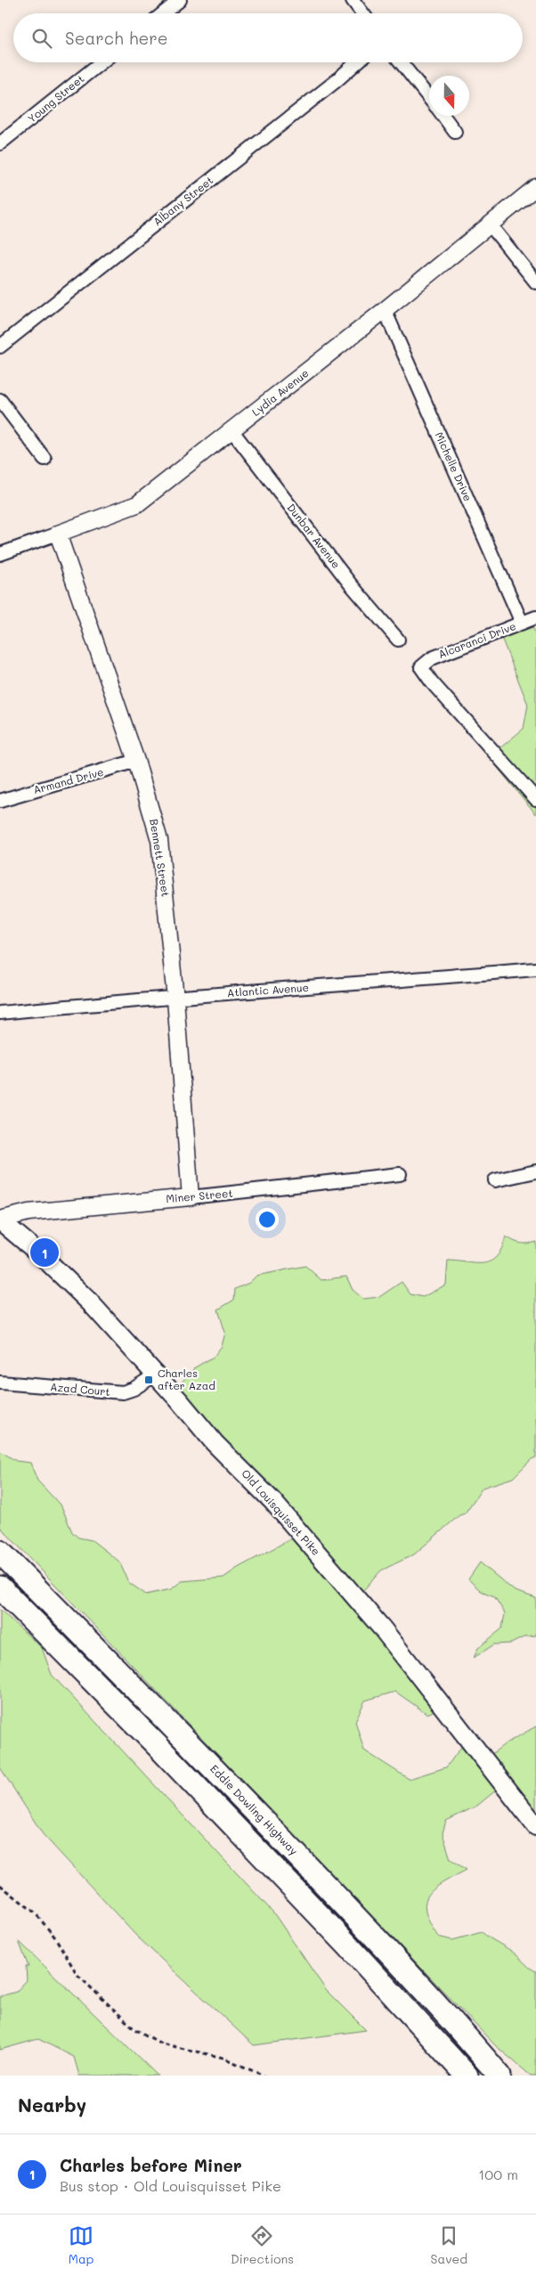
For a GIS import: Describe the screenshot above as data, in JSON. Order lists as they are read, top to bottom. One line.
{"streets":{"highway":["Eddie Dowling Highway"],"main road":["Old Louisquisset Pike"],"street":["Young Street","Albany Street","Lydia Avenue","Michelle Drive","Dunbar Avenue","Alcaranci Drive","Armand Drive","Bennett Street","Atlantic Avenue","Miner Street","Azad Court"]},"crossings":[["Lydia Avenue","Michelle Drive"],["Lydia Avenue","Dunbar Avenue"],["Lydia Avenue","Bennett Street"],["Michelle Drive","Alcaranci Drive"],["Armand Drive","Bennett Street"],["Bennett Street","Atlantic Avenue"],["Bennett Street","Miner Street"],["Miner Street","Old Louisquisset Pike"],["Azad Court","Old Louisquisset Pike"]],"places":{"transit":["Charles after Azad"]},"north":"bottom","page":{"search":"Search here","pins":"1","heading":"Nearby","list":[{"mark":"1","name":"Charles before Miner","note":"Bus stop · Old Louisquisset Pike","value":"100 m"}],"nav":["Map","Directions","Saved"]}}
